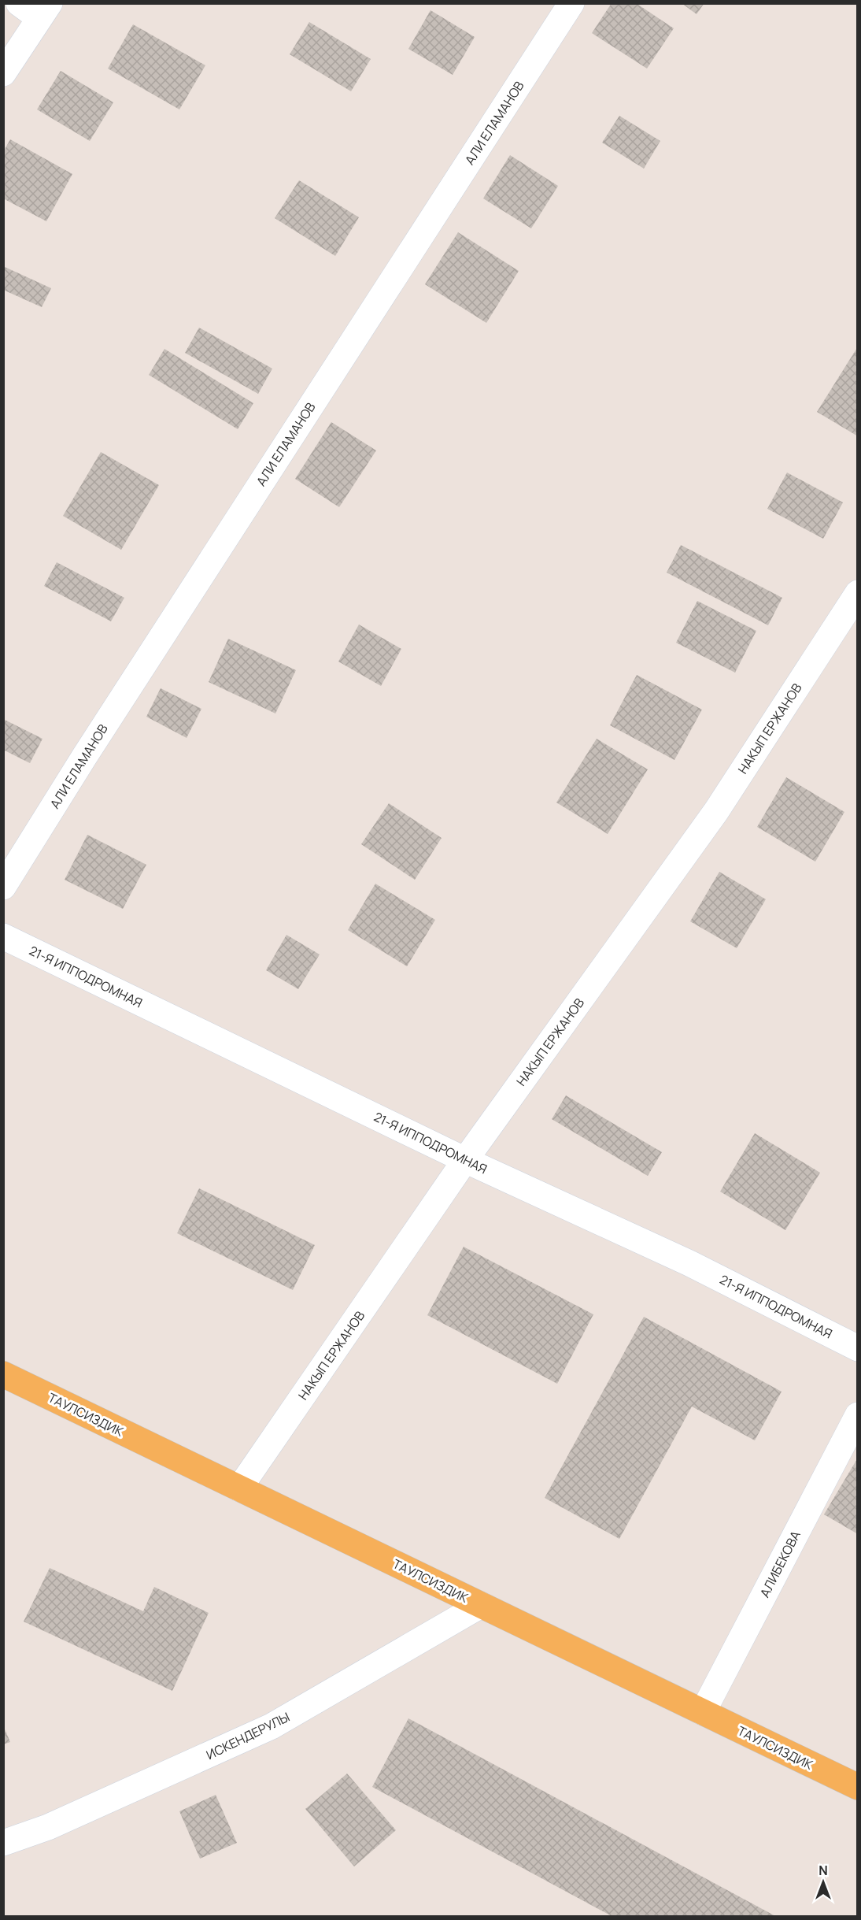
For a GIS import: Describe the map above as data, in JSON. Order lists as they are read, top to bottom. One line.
{"streets":{"main road":["ТАУЛСИЗДИК"],"street":["АЛИ ЕЛАМАНОВ","НАКЫП ЕРЖАНОВ","21-Я ИППОДРОМНАЯ","АЛИБЕКОВА","ИСКЕНДЕРУЛЫ"]},"crossings":[["НАКЫП ЕРЖАНОВ","21-Я ИППОДРОМНАЯ"],["НАКЫП ЕРЖАНОВ","ТАУЛСИЗДИК"],["ТАУЛСИЗДИК","АЛИБЕКОВА"],["ТАУЛСИЗДИК","ИСКЕНДЕРУЛЫ"]],"north":"top"}
